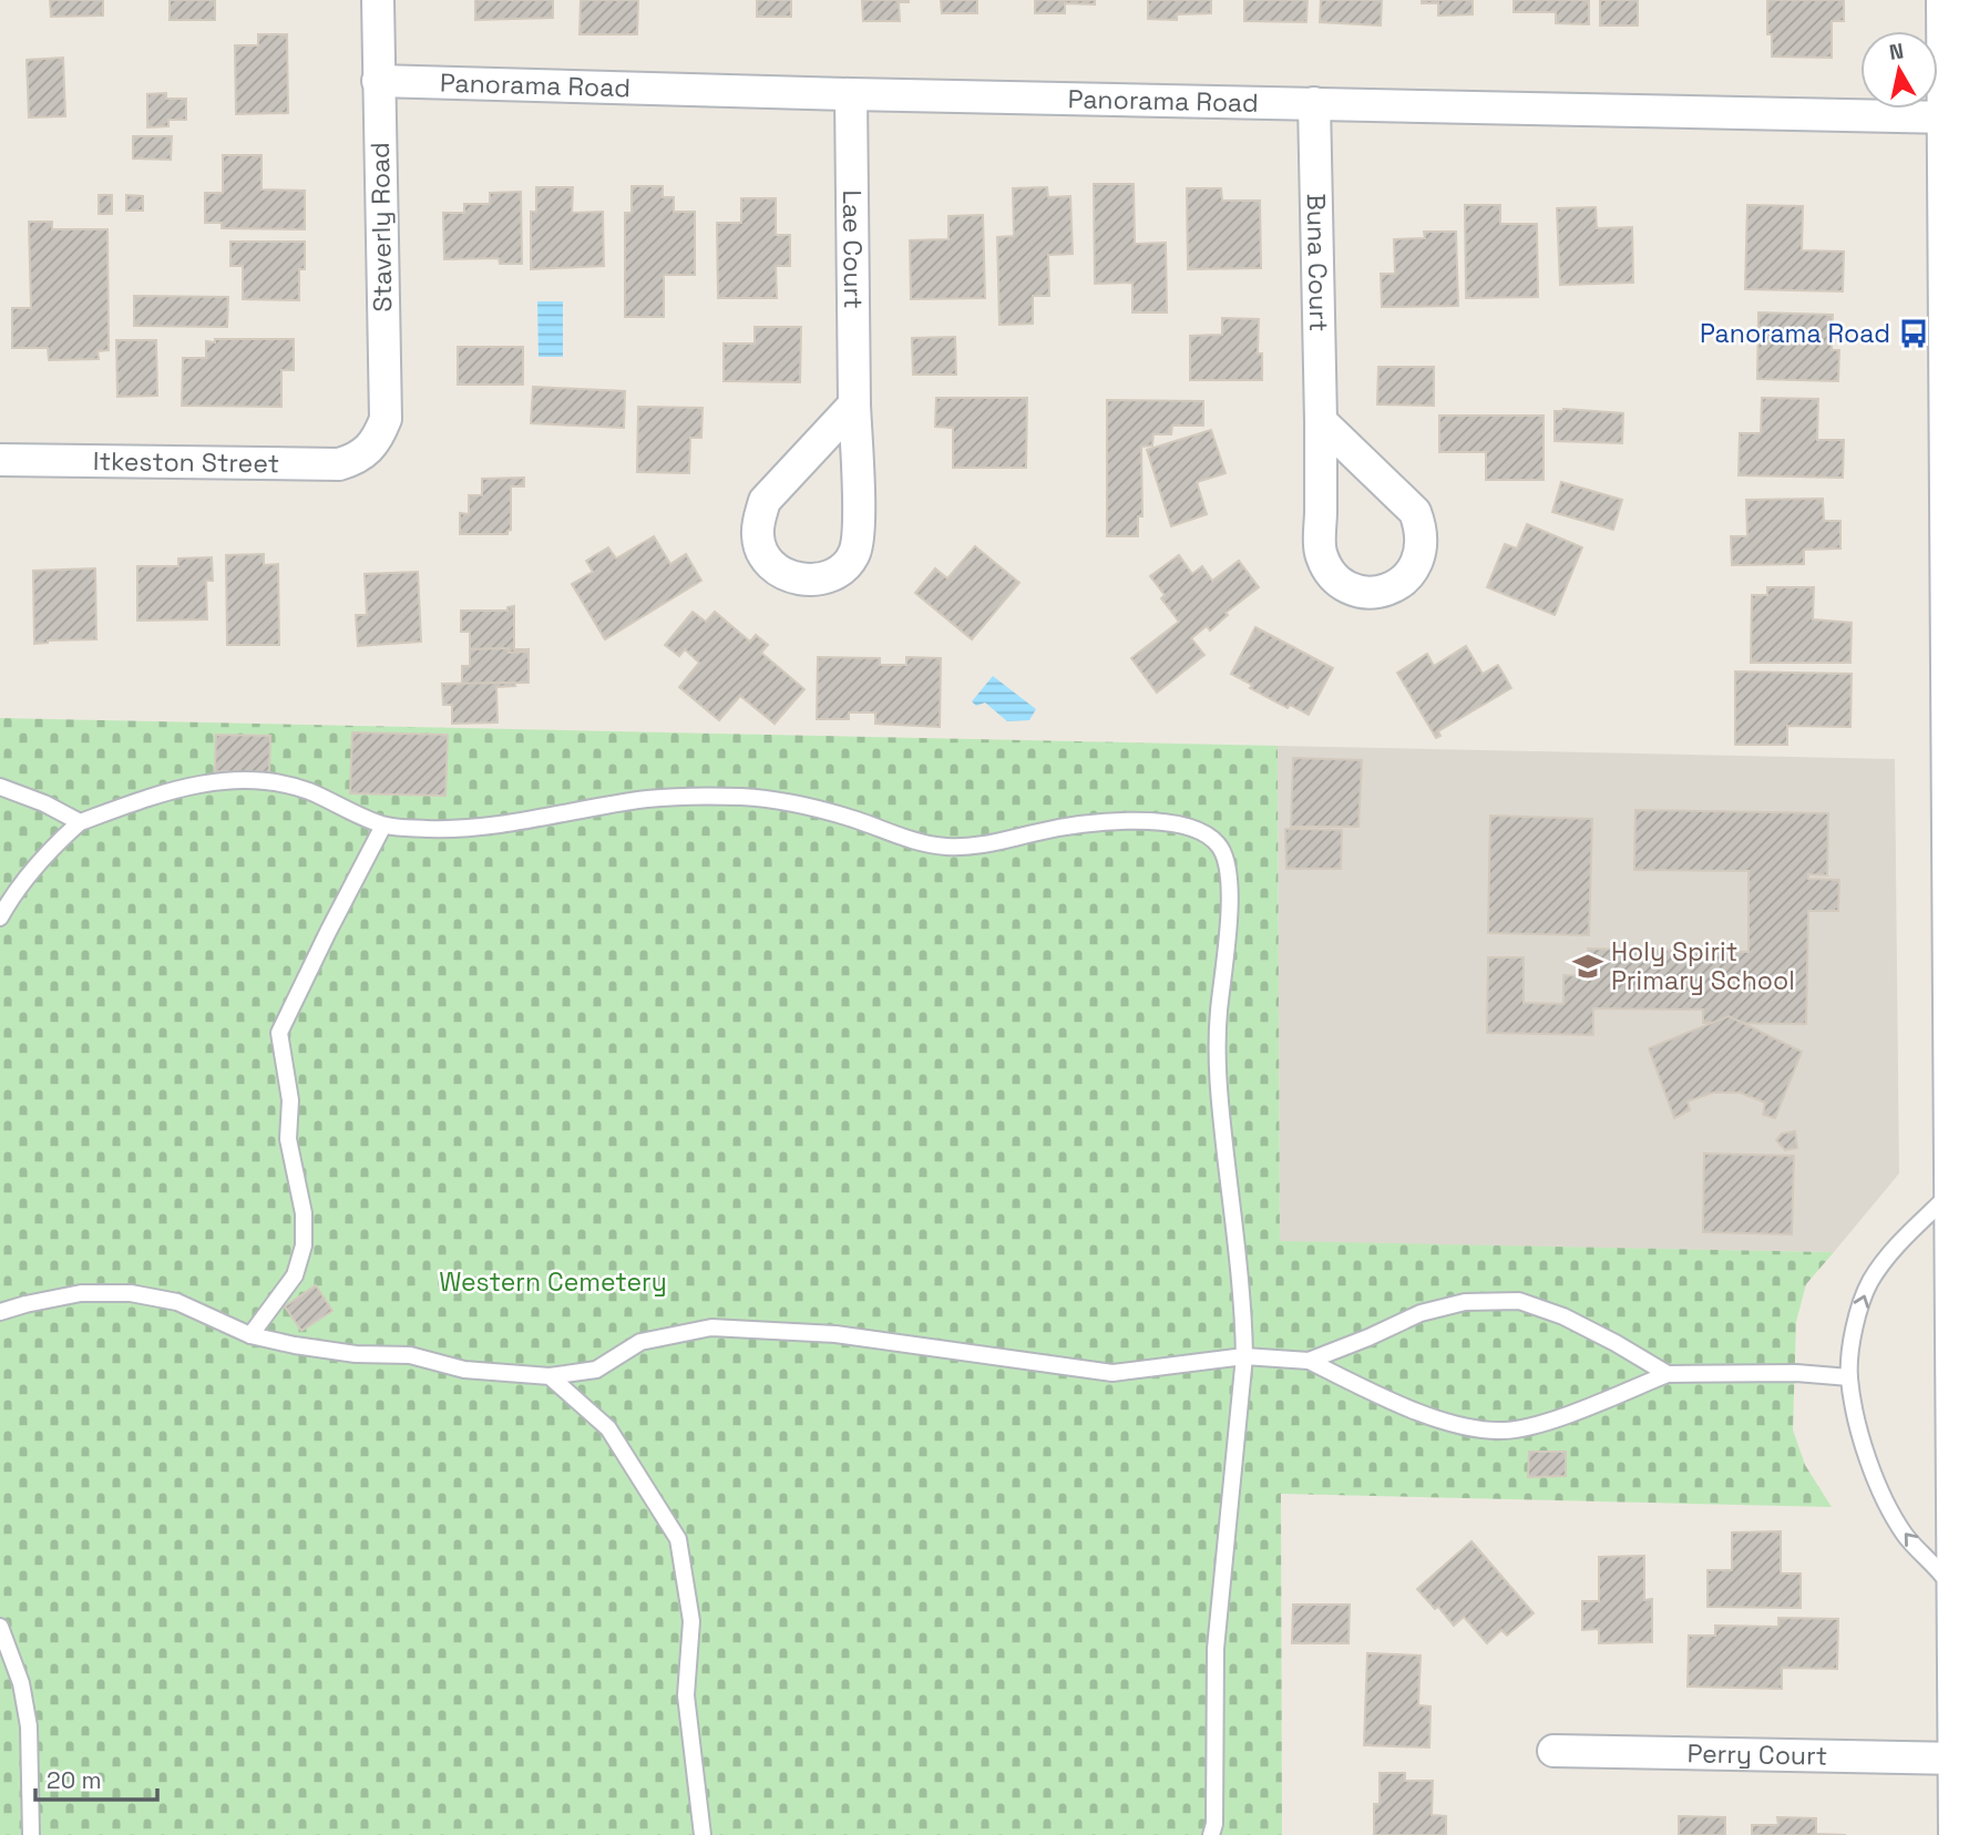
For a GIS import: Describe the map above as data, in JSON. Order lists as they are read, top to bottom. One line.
{"streets":{"street":["Panorama Road","Staverly Road","Lae Court","Buna Court","Itkeston Street","Perry Court"]},"crossings":[["Panorama Road","Staverly Road"],["Panorama Road","Lae Court"],["Panorama Road","Buna Court"],["Staverly Road","Itkeston Street"]],"parks":["Western Cemetery"],"places":{"bus stop":["Panorama Road"],"school or university":["Holy Spirit Primary School"]},"scale_bar":"20 m","north":"top"}
